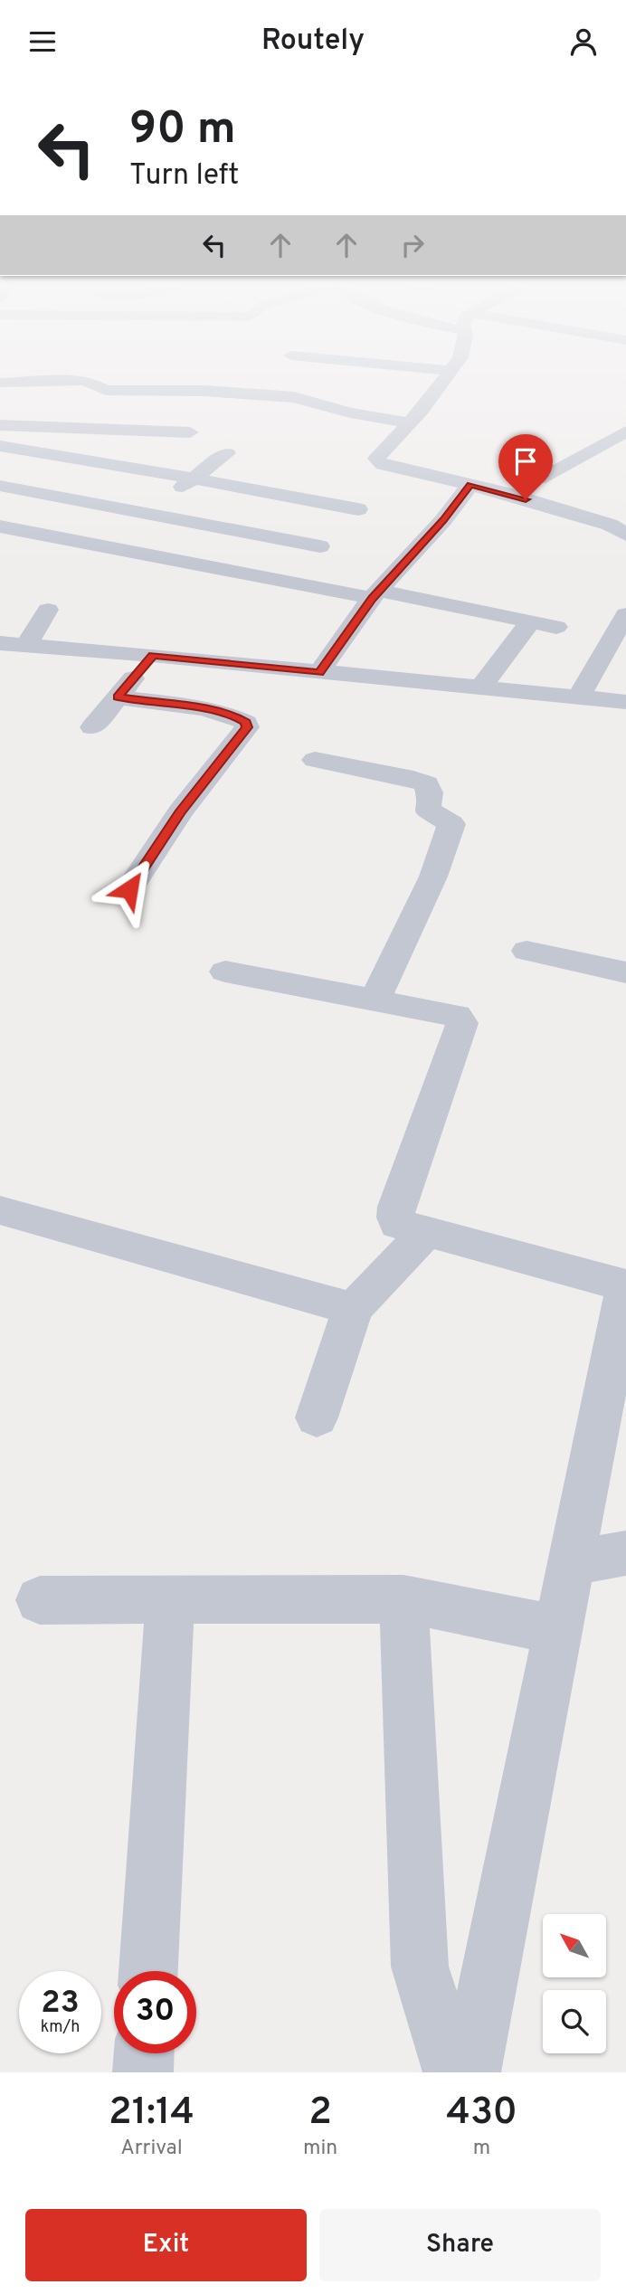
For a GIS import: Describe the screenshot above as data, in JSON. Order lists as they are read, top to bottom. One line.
{"north":"top left","page":{"header":"Routely","turn":["90 m","Turn left"],"speed":"23 km/h","limit":"30","eta":["21:14","Arrival","2","min","430","m"],"buttons":["Exit","Share"]}}
